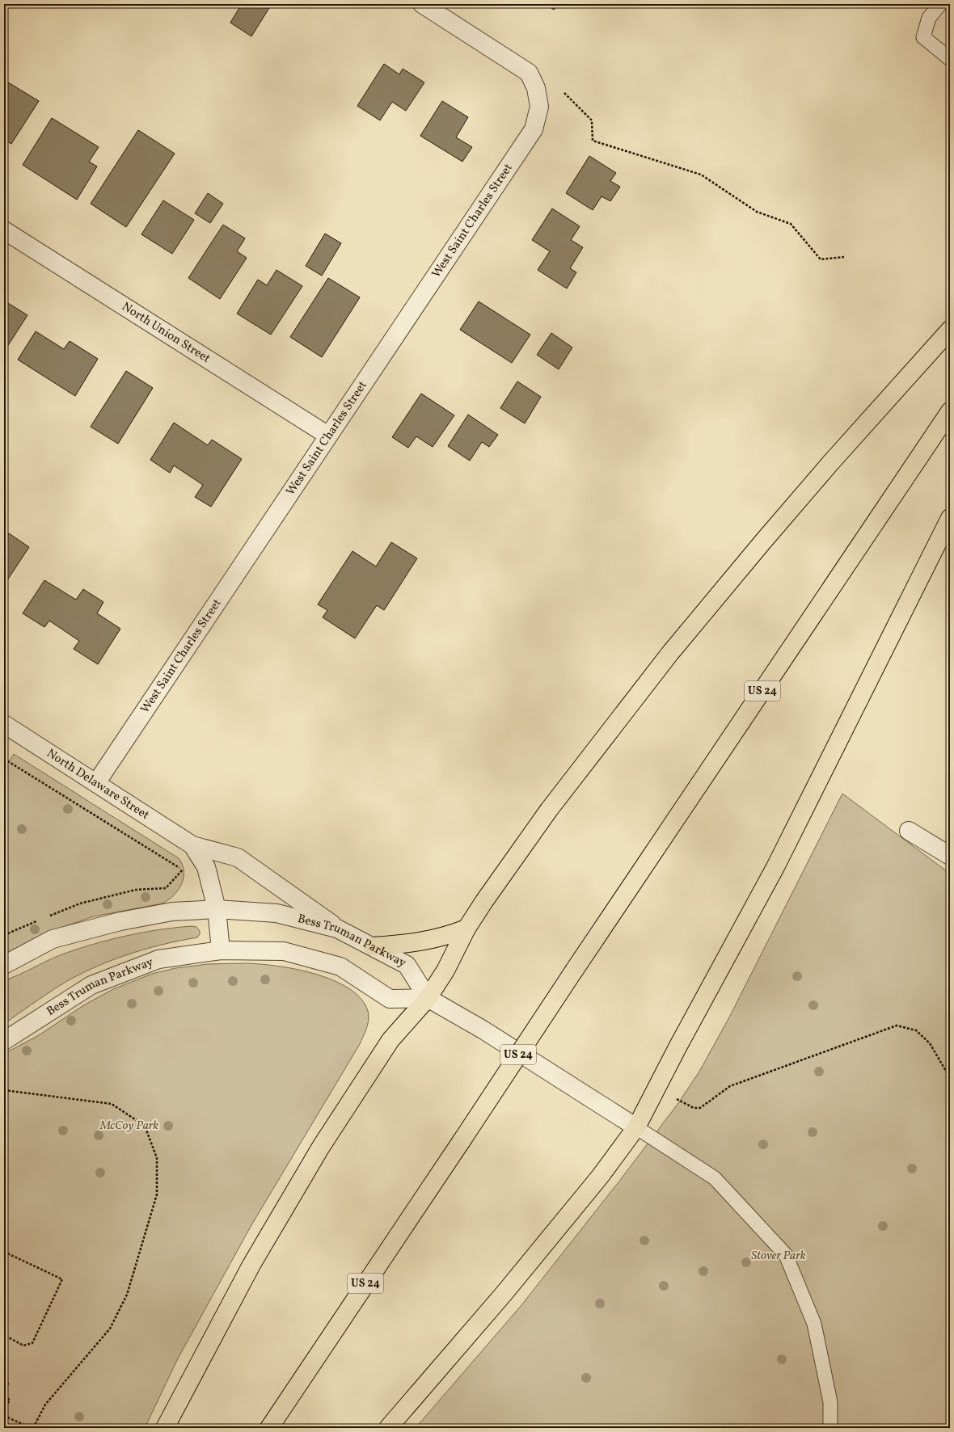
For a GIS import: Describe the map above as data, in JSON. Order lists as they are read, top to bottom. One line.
{"streets":{"main road":["US 24"],"street":["West Saint Charles Street","North Union Street","North Delaware Street","Bess Truman Parkway"]},"crossings":[["West Saint Charles Street","North Union Street"],["West Saint Charles Street","North Delaware Street"],["North Delaware Street","Bess Truman Parkway"]],"parks":["McCoy Park","Stover Park"]}
